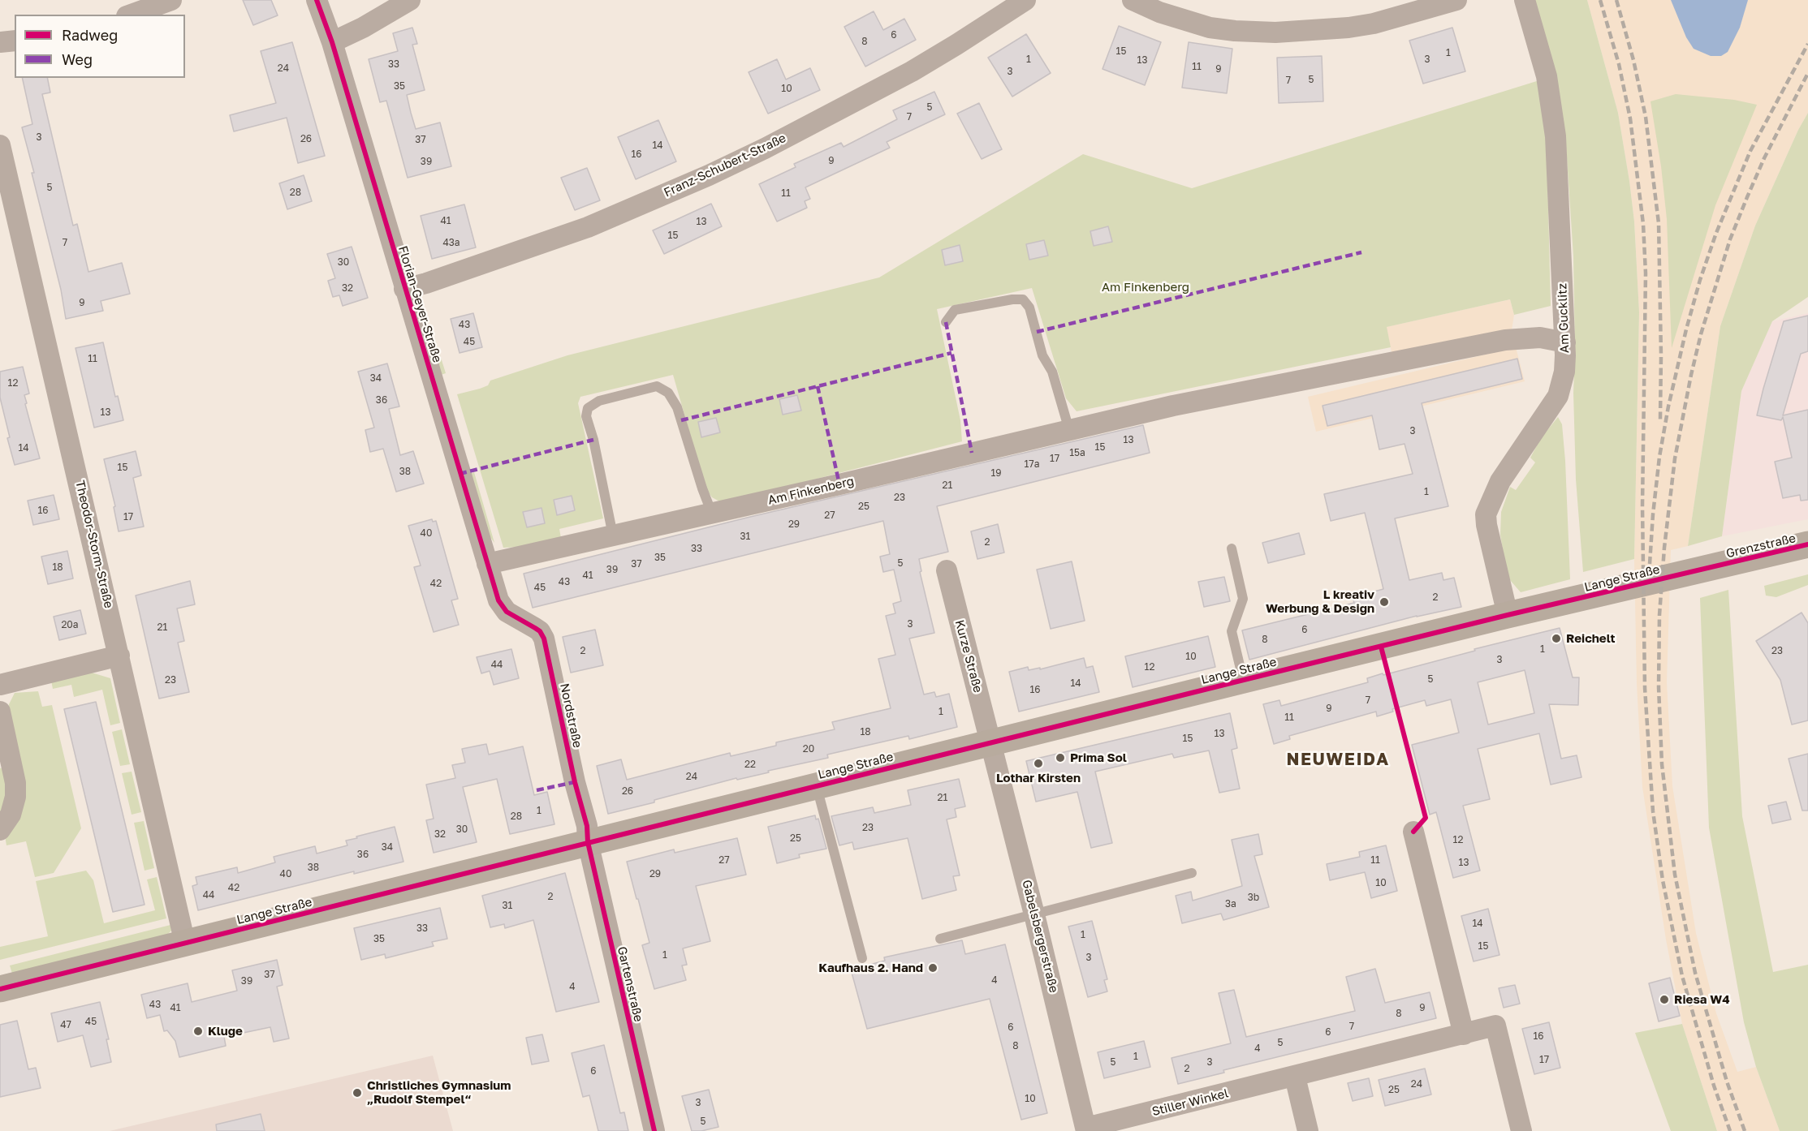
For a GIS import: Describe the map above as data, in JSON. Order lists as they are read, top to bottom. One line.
{"streets":{"street":["Franz-Schubert-Straße","Florian-Geyer-Straße","Am Gucklitz","Am Finkenberg","Theodor-Storm-Straße","Grenzstraße","Lange Straße","Kurze Straße","Nordstraße","Gabelsbergerstraße","Gartenstraße","Stiller Winkel"]},"crossings":[["Franz-Schubert-Straße","Florian-Geyer-Straße"],["Florian-Geyer-Straße","Am Finkenberg"],["Florian-Geyer-Straße","Nordstraße"],["Am Gucklitz","Am Finkenberg"],["Am Gucklitz","Lange Straße"],["Theodor-Storm-Straße","Lange Straße"],["Grenzstraße","Lange Straße"],["Lange Straße","Kurze Straße"],["Lange Straße","Nordstraße"],["Lange Straße","Gabelsbergerstraße"],["Lange Straße","Gartenstraße"],["Kurze Straße","Gabelsbergerstraße"],["Nordstraße","Gartenstraße"],["Gabelsbergerstraße","Stiller Winkel"]],"districts":["NEUWEIDA"],"parks":["Am Finkenberg"],"places":["L kreativ Werbung & Design","Reichelt","Prima Sol","Lothar Kirsten","Kaufhaus 2. Hand","Riesa W4","Kluge","Christliches Gymnasium „Rudolf Stempel“"],"house_numbers":["6","8","15","1","1","3","13","33","11","24","9","3","5","7","35","10","5","7","3","26","37","14","16","9","39","5","28","11","41","13","15","7","43a","30","32","9","43","45","11","34","12","36","13","3","13","15","14","15a","17","17a","15","38","19","21","1","23","25","16","27","17","29","40","31","2","33","35","5","37","18","39","41","43","42","45","2","3","20a","21","6","8","1","2","23","10","3","44","12","5","23","14","16","7","9","1","11","18","13","15","20","22","24","26","21","1","28","23","30","32","25","12","34","36","27","11","13","38","40","29","10","42","44","2","3b","3a","31","14","33","1","35","15","1","3","37","4","39","4","43","41","9","8","45","47","7","6","6","16","5","8","4","1","17","5","3","2","6","24","25","10","3","5"],"legend":["Radweg","Weg"]}
